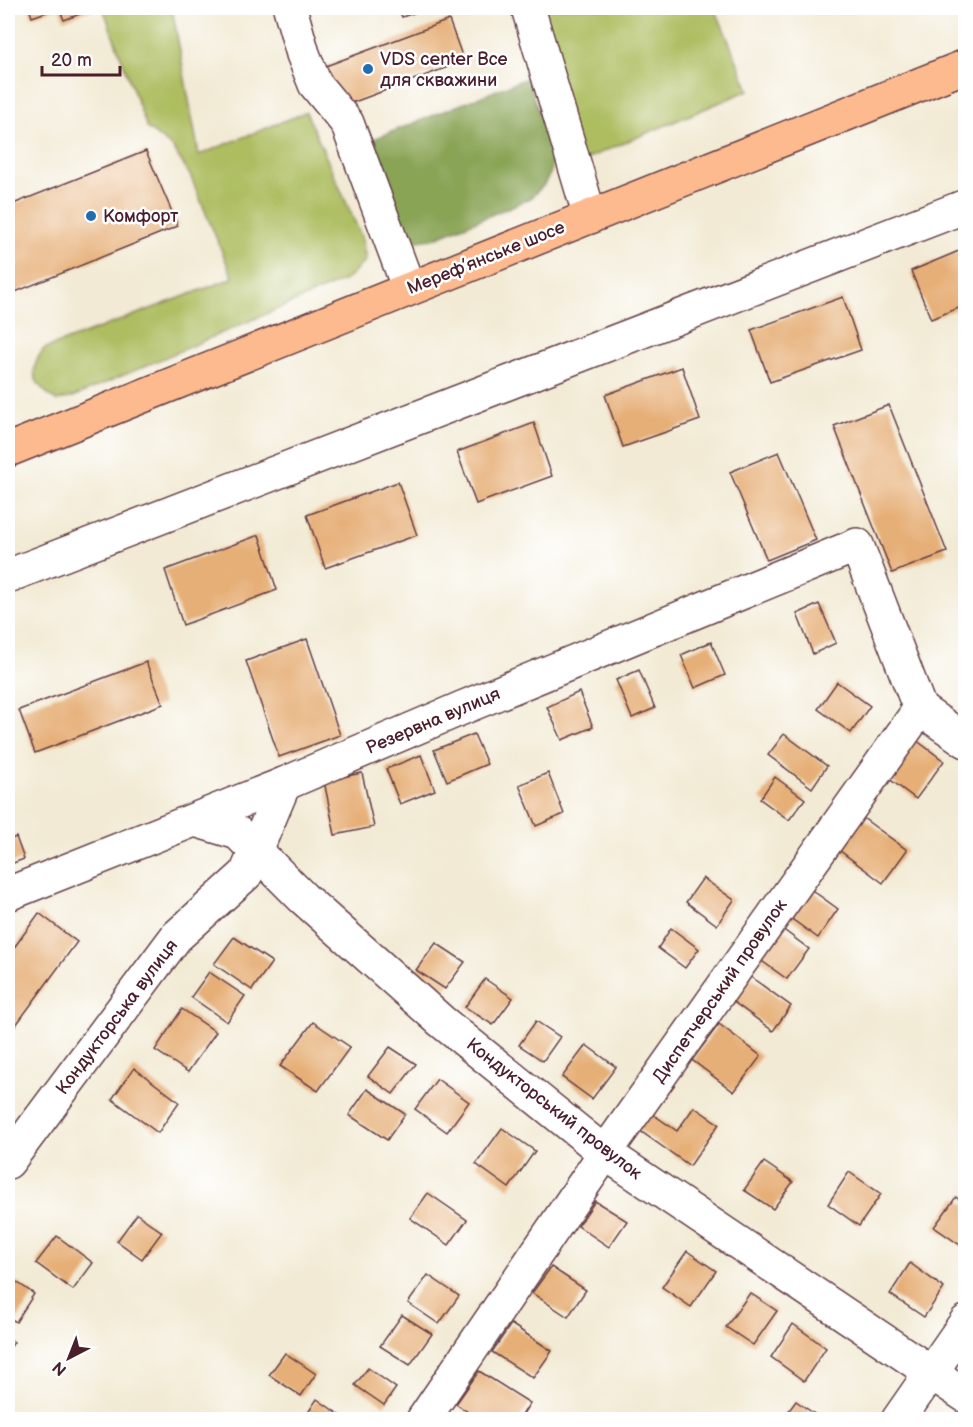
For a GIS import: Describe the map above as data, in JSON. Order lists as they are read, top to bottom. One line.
{"streets":{"highway":["Мереф’янське шосе"],"street":["Резервна вулиця","Диспетчерський провулок","Кондукторська вулиця","Кондукторський провулок"]},"crossings":[["Резервна вулиця","Диспетчерський провулок"],["Резервна вулиця","Кондукторська вулиця"],["Резервна вулиця","Кондукторський провулок"],["Диспетчерський провулок","Кондукторський провулок"],["Кондукторська вулиця","Кондукторський провулок"]],"places":["VDS center Все для скважини","Комфорт"],"scale_bar":"20 m","north":"bottom left"}
